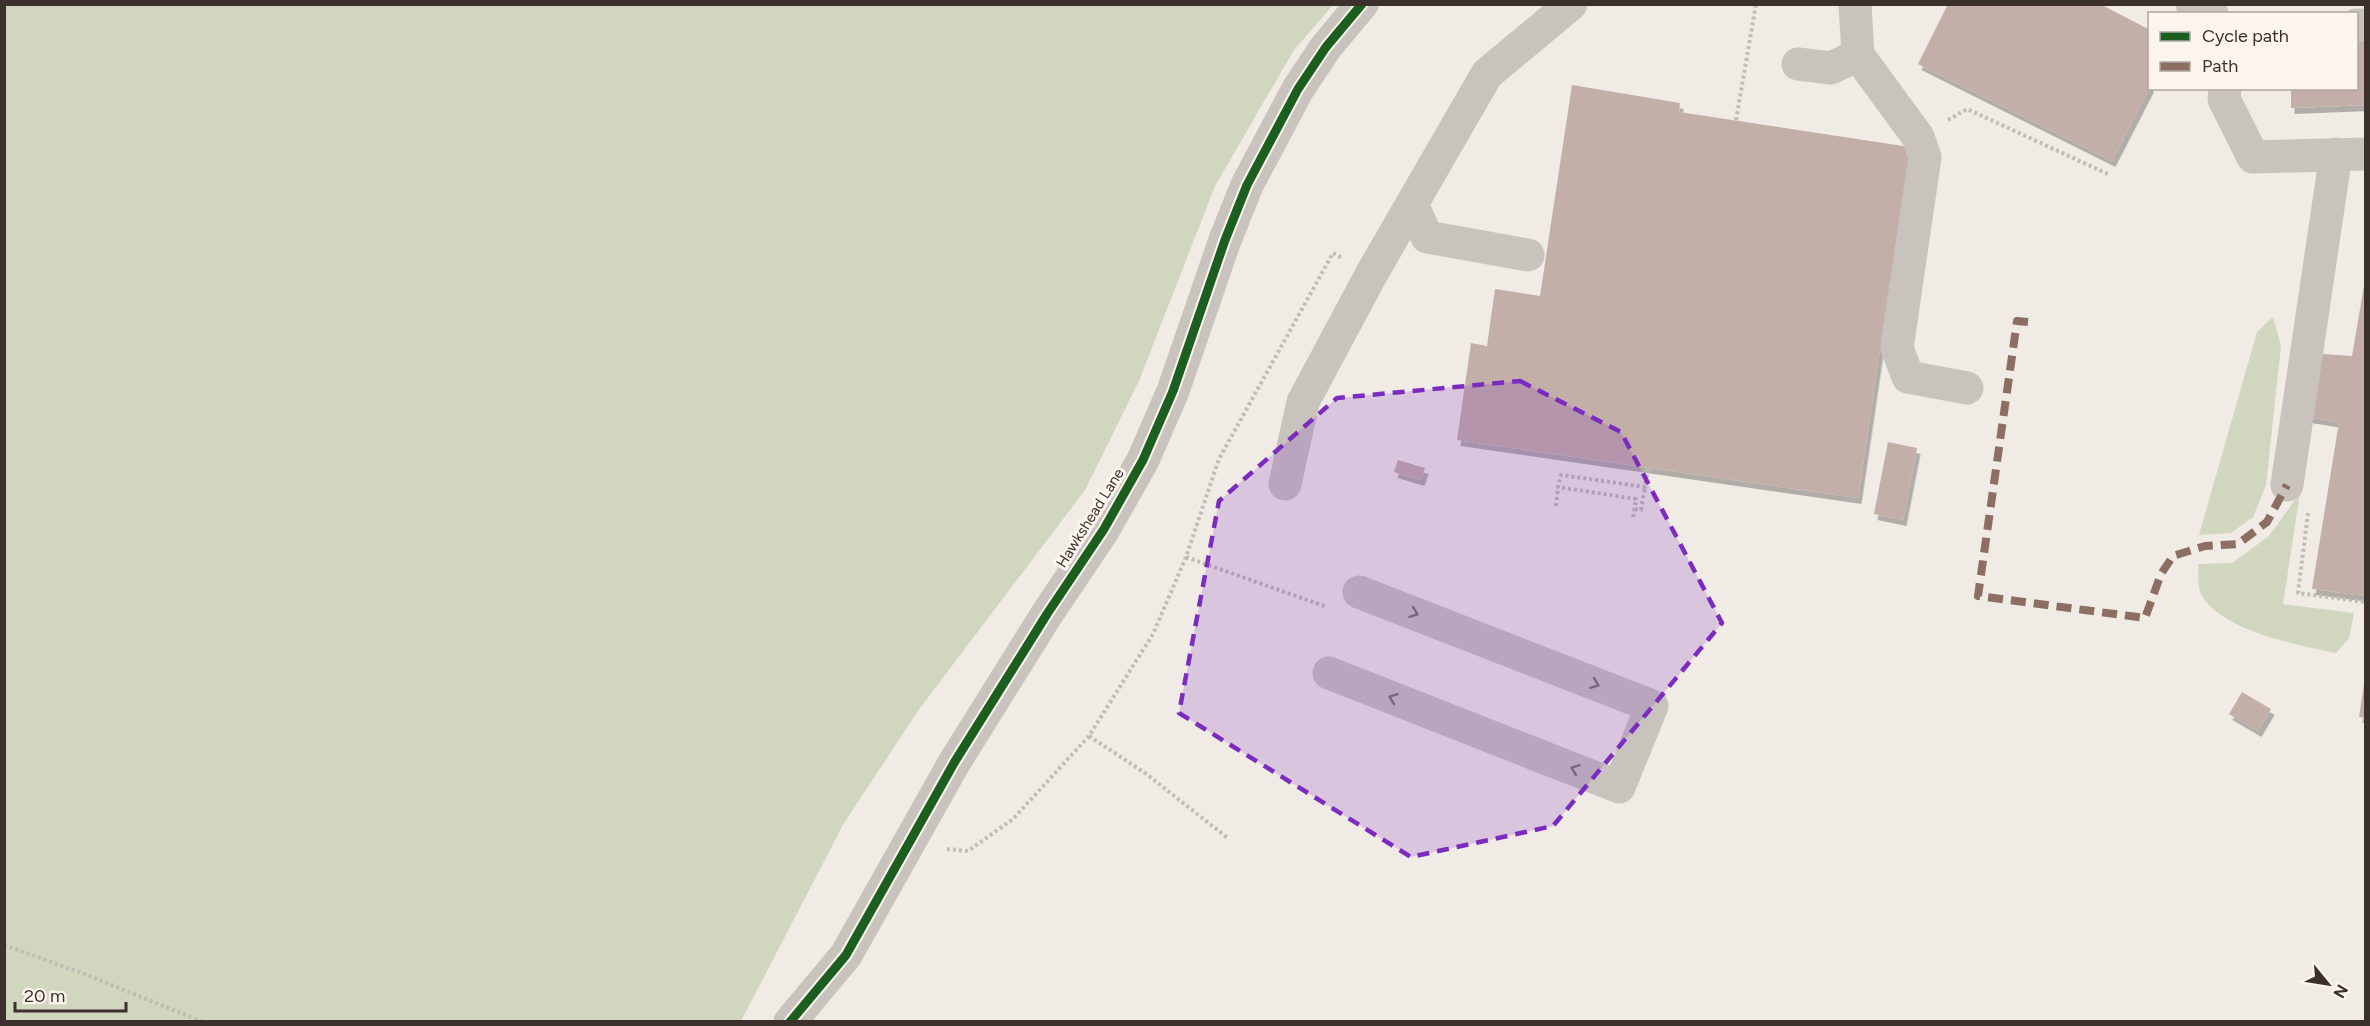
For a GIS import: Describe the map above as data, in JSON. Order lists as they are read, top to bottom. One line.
{"streets":{"street":["Hawkshead Lane"]},"legend":["Cycle path","Path"],"scale_bar":"20 m","north":"bottom right"}
